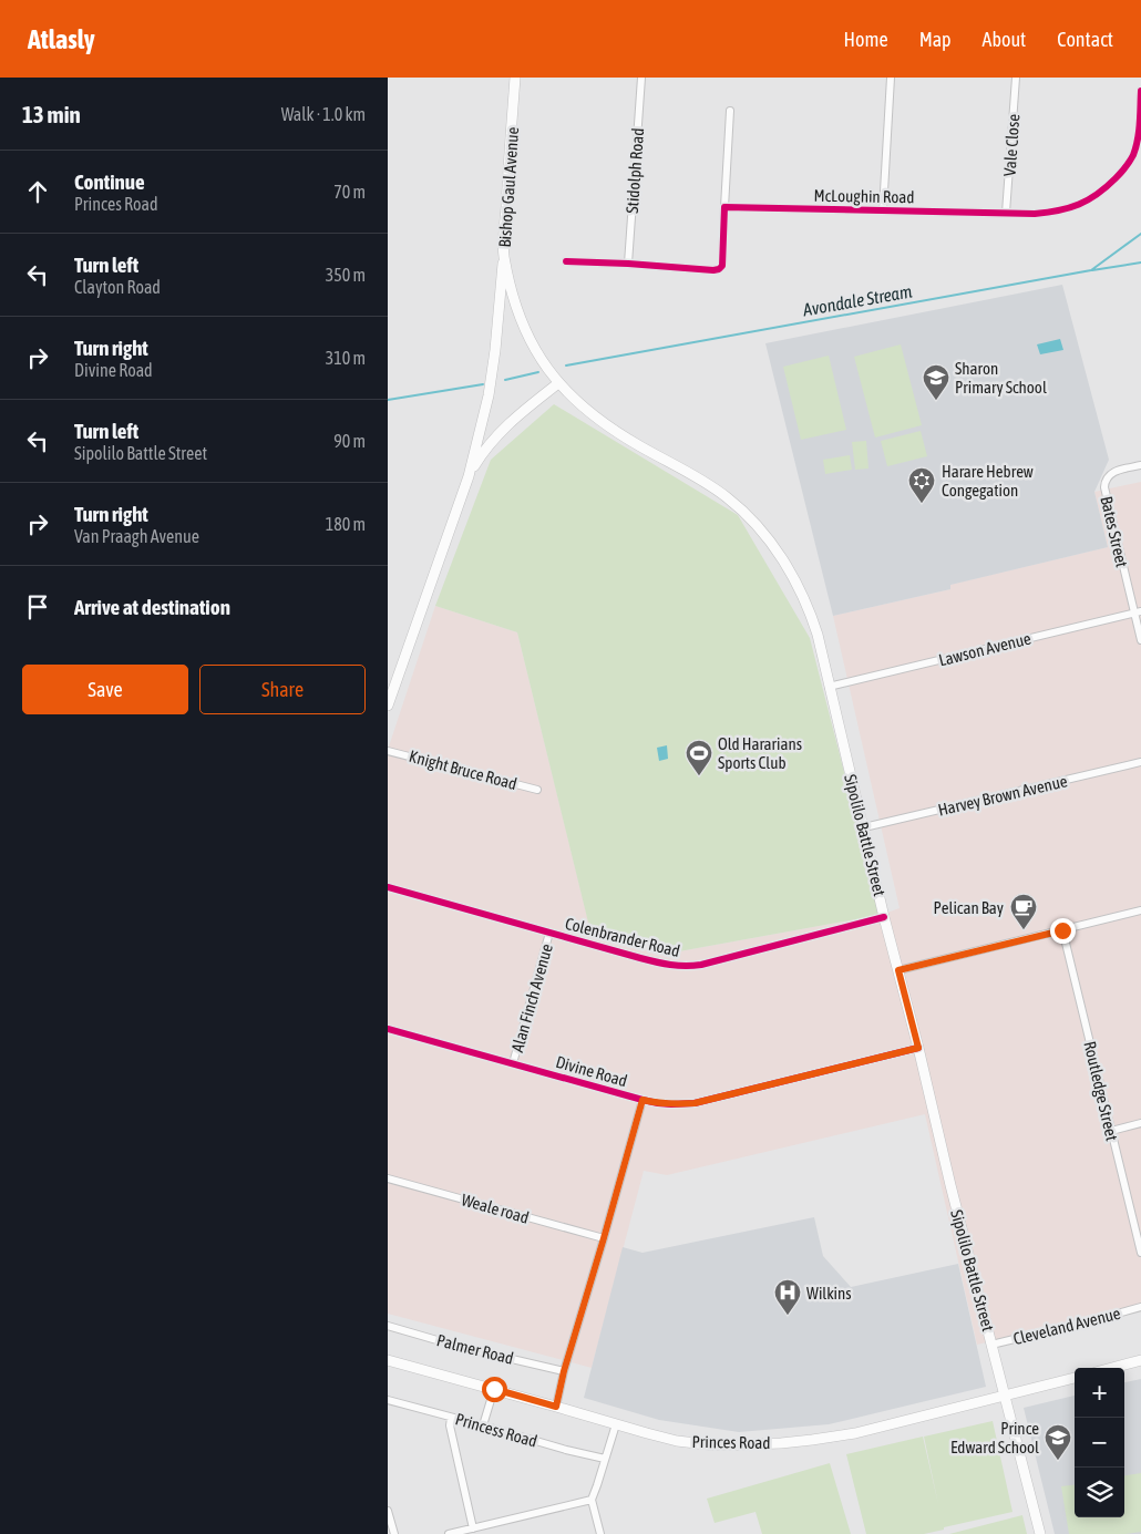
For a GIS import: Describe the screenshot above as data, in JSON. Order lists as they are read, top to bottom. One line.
{"streets":{"main road":["Bishop Gaul Avenue","Sipolilo Battle Street","Princes Road"],"street":["Vale Close","Stidolph Road","McLoughin Road","Bates Street","Lawson Avenue","Knight Bruce Road","Harvey Brown Avenue","Colenbrander Road","Alan Finch Avenue","Divine Road","Routledge Street","Weale road","Cleveland Avenue","Palmer Road","Princess Road"]},"crossings":[["Vale Close","McLoughin Road"],["Bishop Gaul Avenue","Sipolilo Battle Street"],["Bates Street","Lawson Avenue"],["Lawson Avenue","Sipolilo Battle Street"],["Harvey Brown Avenue","Sipolilo Battle Street"],["Sipolilo Battle Street","Colenbrander Road"],["Sipolilo Battle Street","Divine Road"],["Sipolilo Battle Street","Cleveland Avenue"],["Sipolilo Battle Street","Princes Road"],["Colenbrander Road","Alan Finch Avenue"],["Alan Finch Avenue","Divine Road"]],"water":["Avondale Stream"],"places":{"school or university":["Sharon Primary School","Prince Edward School"],"synagogue":["Harare Hebrew Congegation"],"sports":["Old Hararians Sports Club"],"cafe":["Pelican Bay"],"hospital":["Wilkins"]},"page":{"header":"Atlasly","nav":["Home","Map","About","Contact"],"heading":["13 min","Walk · 1.0 km"],"list":[["Continue","Princes Road","70 m"],["Turn left","Clayton Road","350 m"],["Turn right","Divine Road","310 m"],["Turn left","Sipolilo Battle Street","90 m"],["Turn right","Van Praagh Avenue","180 m"],"Arrive at destination"],"buttons":["Save","Share"],"map_buttons":["+","−"]}}
